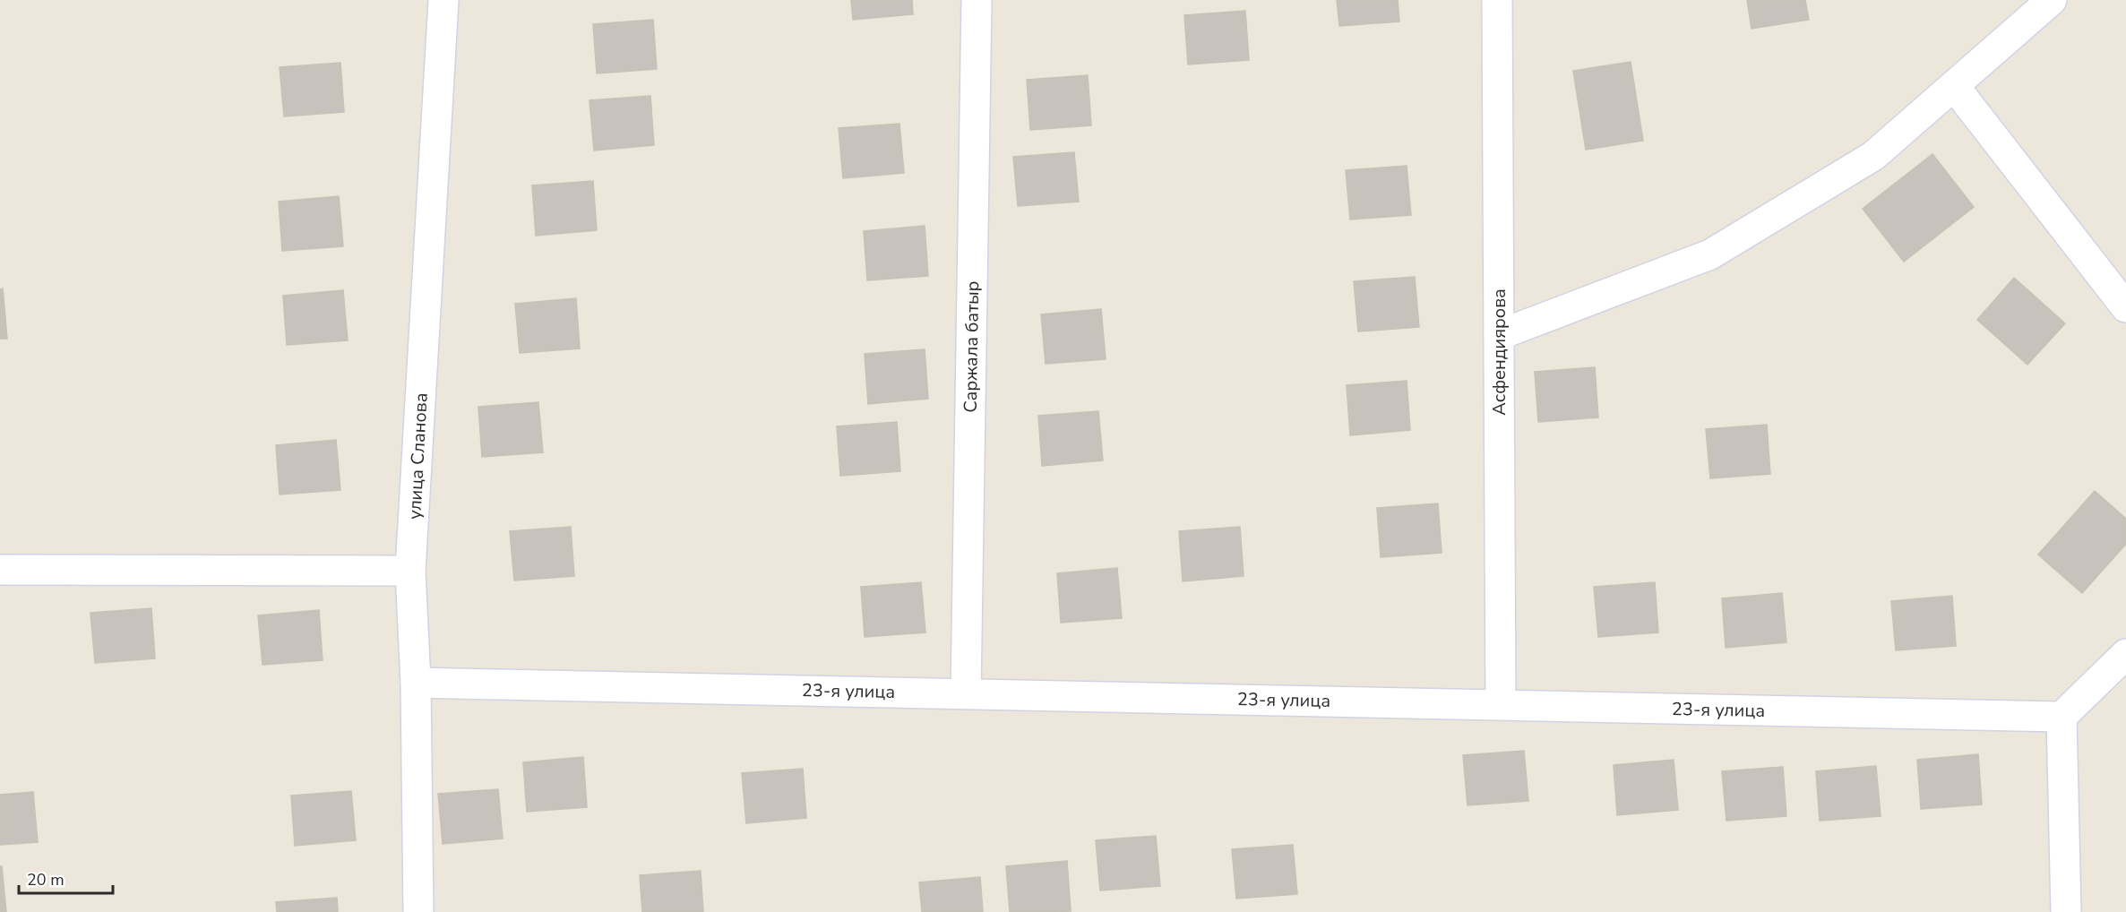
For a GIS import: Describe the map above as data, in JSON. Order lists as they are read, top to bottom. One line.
{"streets":{"street":["Саржала батыр","Асфендиярова","улица Сланова","23-я улица"]},"crossings":[["Саржала батыр","23-я улица"],["Асфендиярова","23-я улица"],["улица Сланова","23-я улица"]],"scale_bar":"20 m"}
